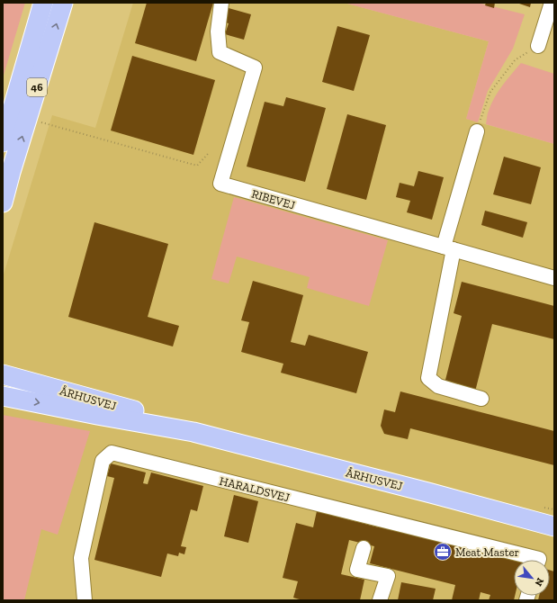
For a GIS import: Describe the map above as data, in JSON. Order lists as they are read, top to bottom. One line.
{"streets":{"main road":["46","ÅRHUSVEJ"],"street":["RIBEVEJ","HARALDSVEJ"]},"places":{"office":["Meat Master"]},"north":"bottom right"}
